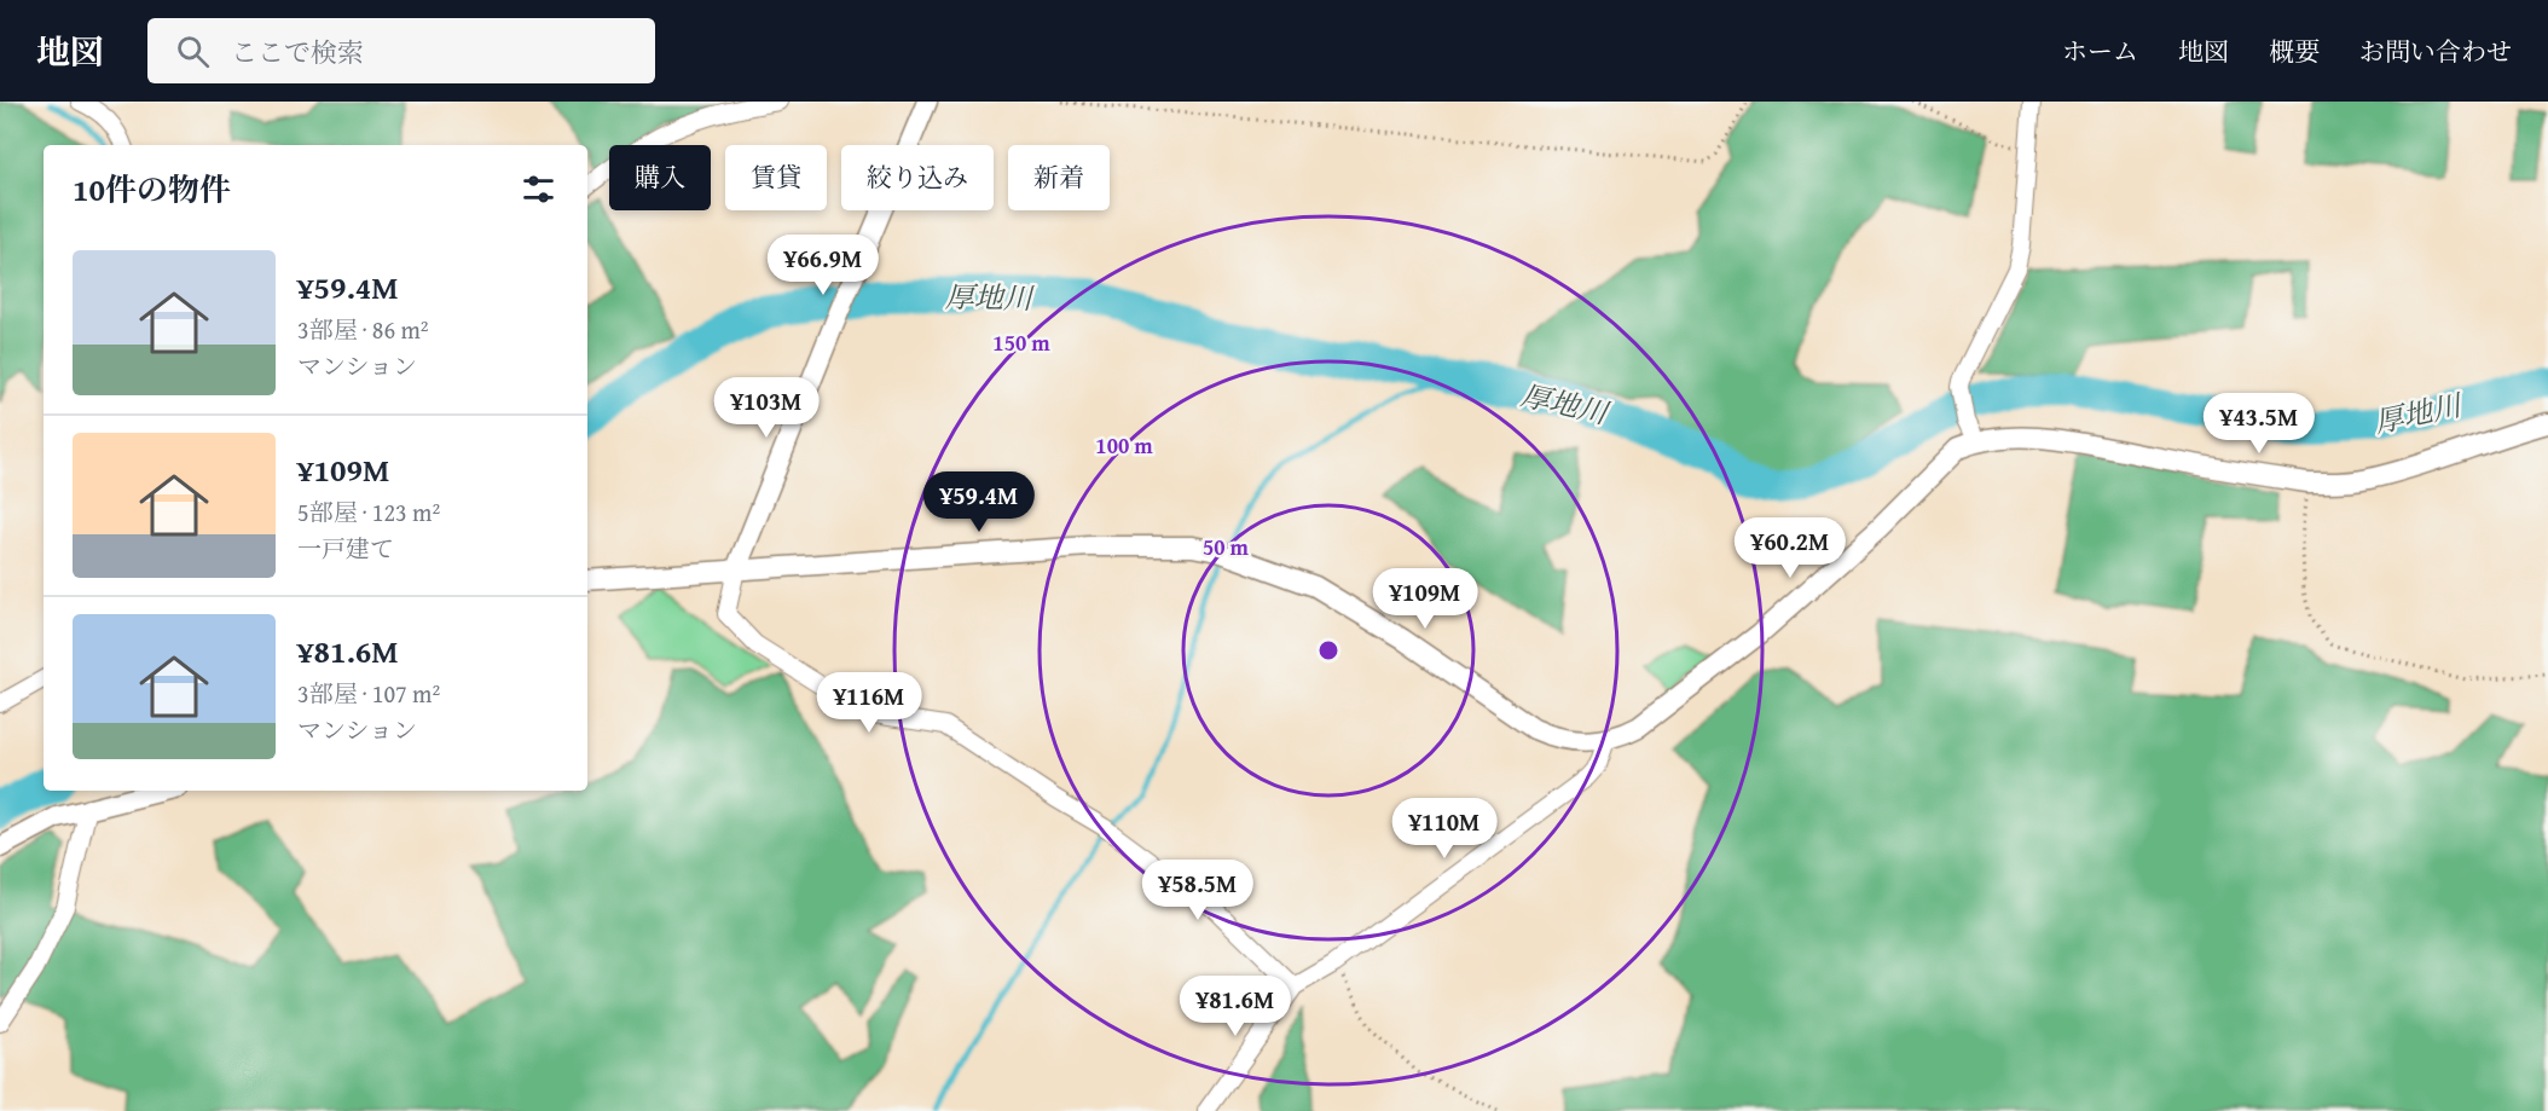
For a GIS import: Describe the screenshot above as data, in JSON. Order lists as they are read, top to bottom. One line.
{"water":["厚地川"],"page":{"header":"地図","search":"ここで検索","nav":["ホーム","地図","概要","お問い合わせ"],"chip":["購入","賃貸","絞り込み","新着"],"heading":"10件の物件","list":[{"name":"¥59.4M","note":"3部屋 · 86 m² · マンション"},{"name":"¥109M","note":"5部屋 · 123 m² · 一戸建て"},{"name":"¥81.6M","note":"3部屋 · 107 m² · マンション"}],"price":["¥66.9M","¥103M","¥43.5M","¥59.4M","¥60.2M","¥109M","¥116M","¥110M","¥58.5M","¥81.6M"]},"rings":["150 m","100 m","50 m"]}
